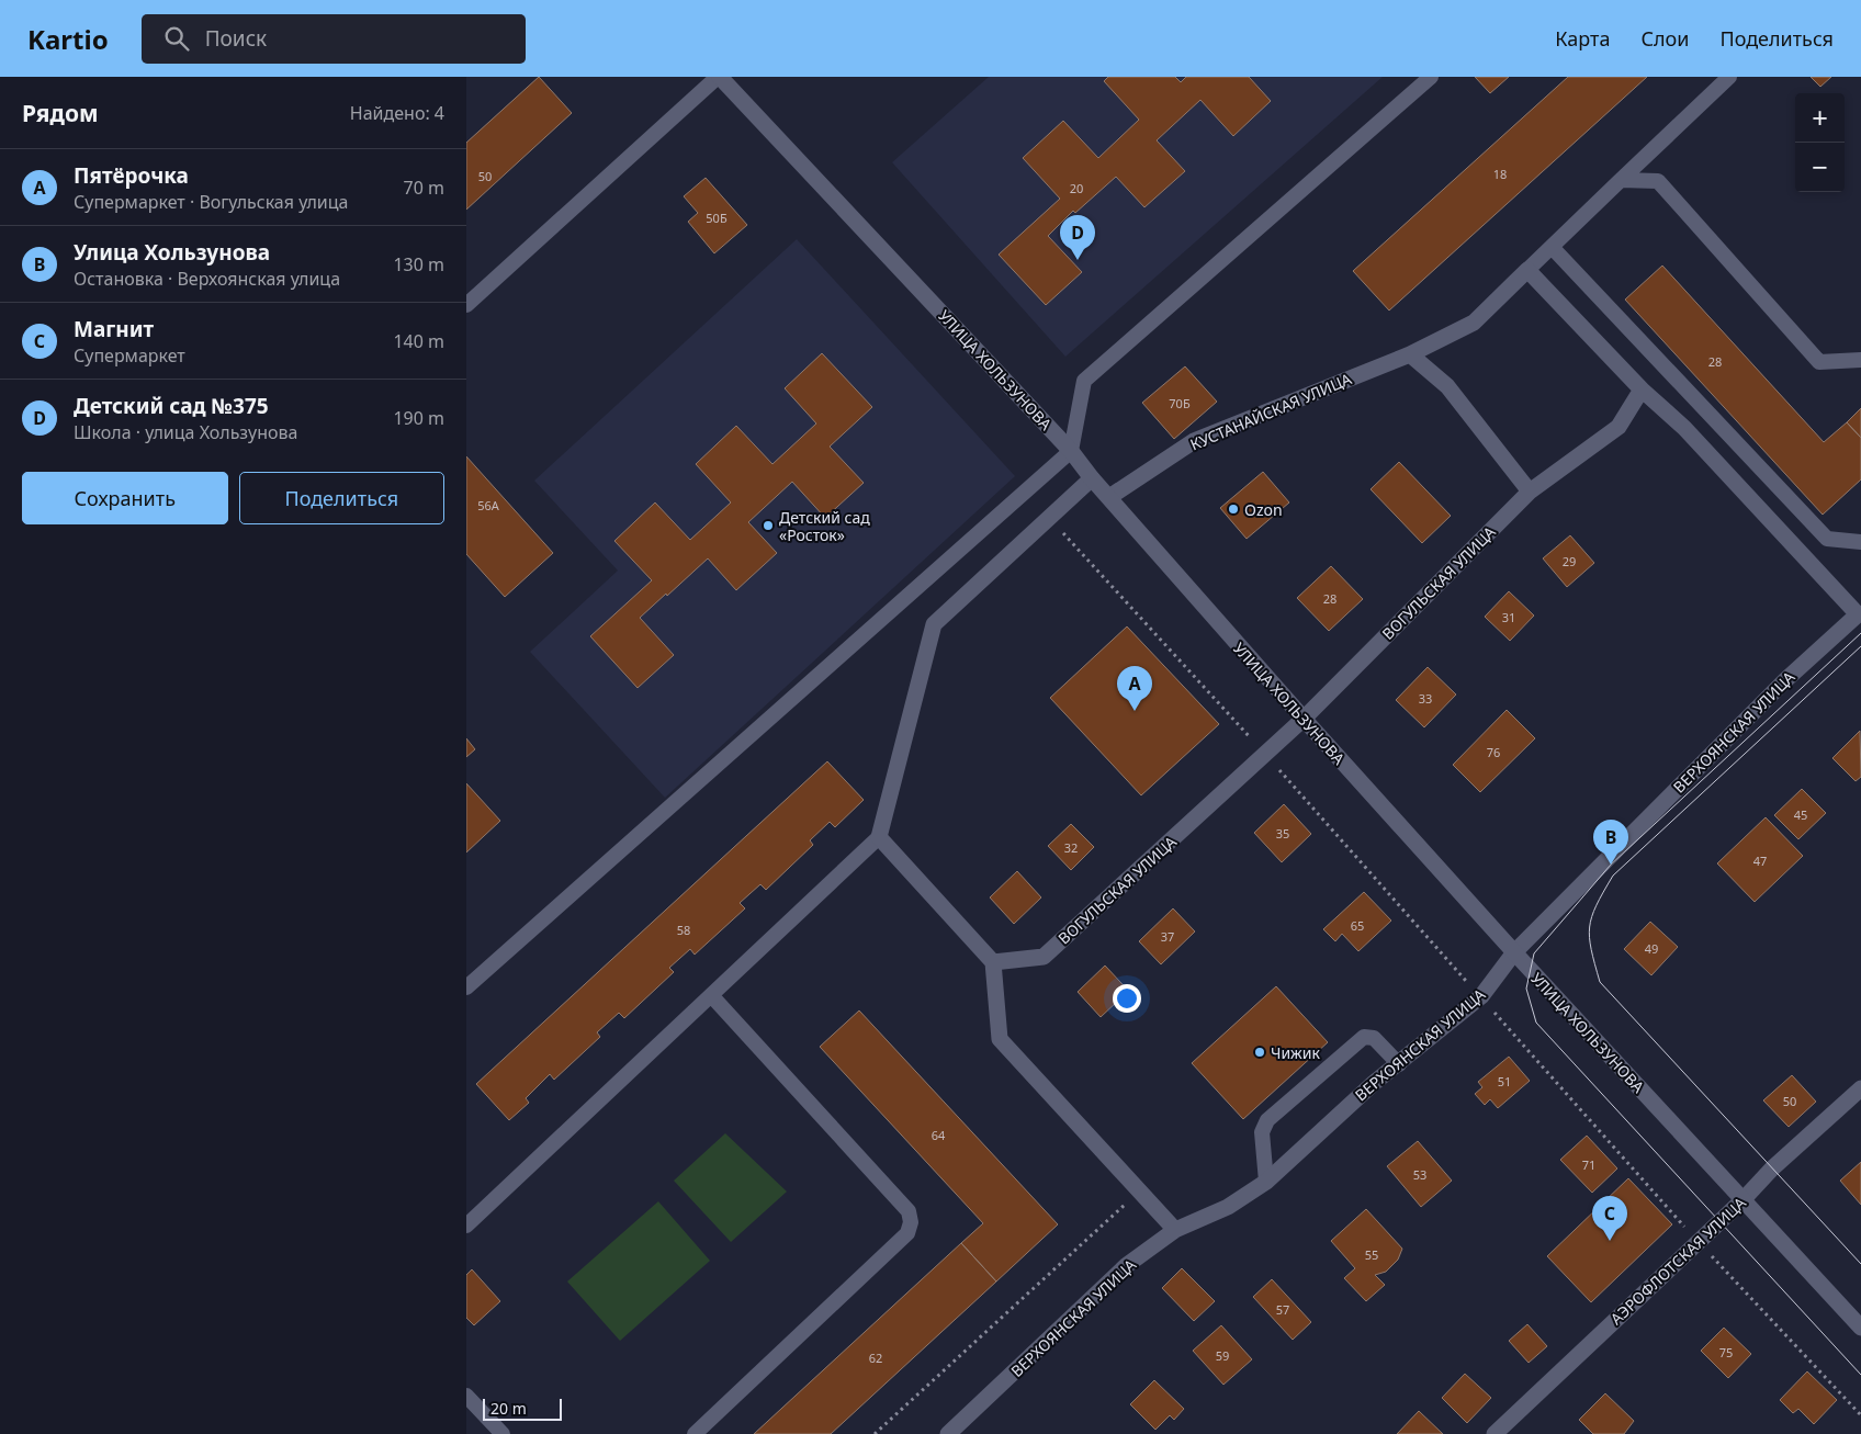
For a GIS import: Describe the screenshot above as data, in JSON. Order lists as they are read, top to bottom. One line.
{"streets":{"street":["УЛИЦА ХОЛЬЗУНОВА","КУСТАНАЙСКАЯ УЛИЦА","ВОГУЛЬСКАЯ УЛИЦА","ВЕРХОЯНСКАЯ УЛИЦА","АЭРОФЛОТСКАЯ УЛИЦА"]},"crossings":[["УЛИЦА ХОЛЬЗУНОВА","КУСТАНАЙСКАЯ УЛИЦА"],["УЛИЦА ХОЛЬЗУНОВА","ВОГУЛЬСКАЯ УЛИЦА"],["УЛИЦА ХОЛЬЗУНОВА","ВЕРХОЯНСКАЯ УЛИЦА"],["УЛИЦА ХОЛЬЗУНОВА","АЭРОФЛОТСКАЯ УЛИЦА"],["ВОГУЛЬСКАЯ УЛИЦА","ВЕРХОЯНСКАЯ УЛИЦА"]],"places":["Ozon","Детский сад «Росток»","Чижик"],"house_numbers":["18","50","20","50Б","28","70Б","56А","29","28","31","33","76","45","35","32","47","65","58","37","49","51","50","64","71","53","55","57","75","59","62"],"scale_bar":"20 m","page":{"header":"Kartio","search":"Поиск","nav":["Карта","Слои","Поделиться"],"heading":["Рядом","Найдено: 4"],"map_buttons":["+","−"],"list":[{"mark":"A","name":"Пятёрочка","note":"Супермаркет · Вогульская улица","value":"70 m"},{"mark":"B","name":"Улица Хользунова","note":"Остановка · Верхоянская улица","value":"130 m"},{"mark":"C","name":"Магнит","note":"Супермаркет","value":"140 m"},{"mark":"D","name":"Детский сад №375","note":"Школа · улица Хользунова","value":"190 m"}],"pins":["D","A","B","C"],"buttons":["Сохранить","Поделиться"],"scale":"20 m"}}
